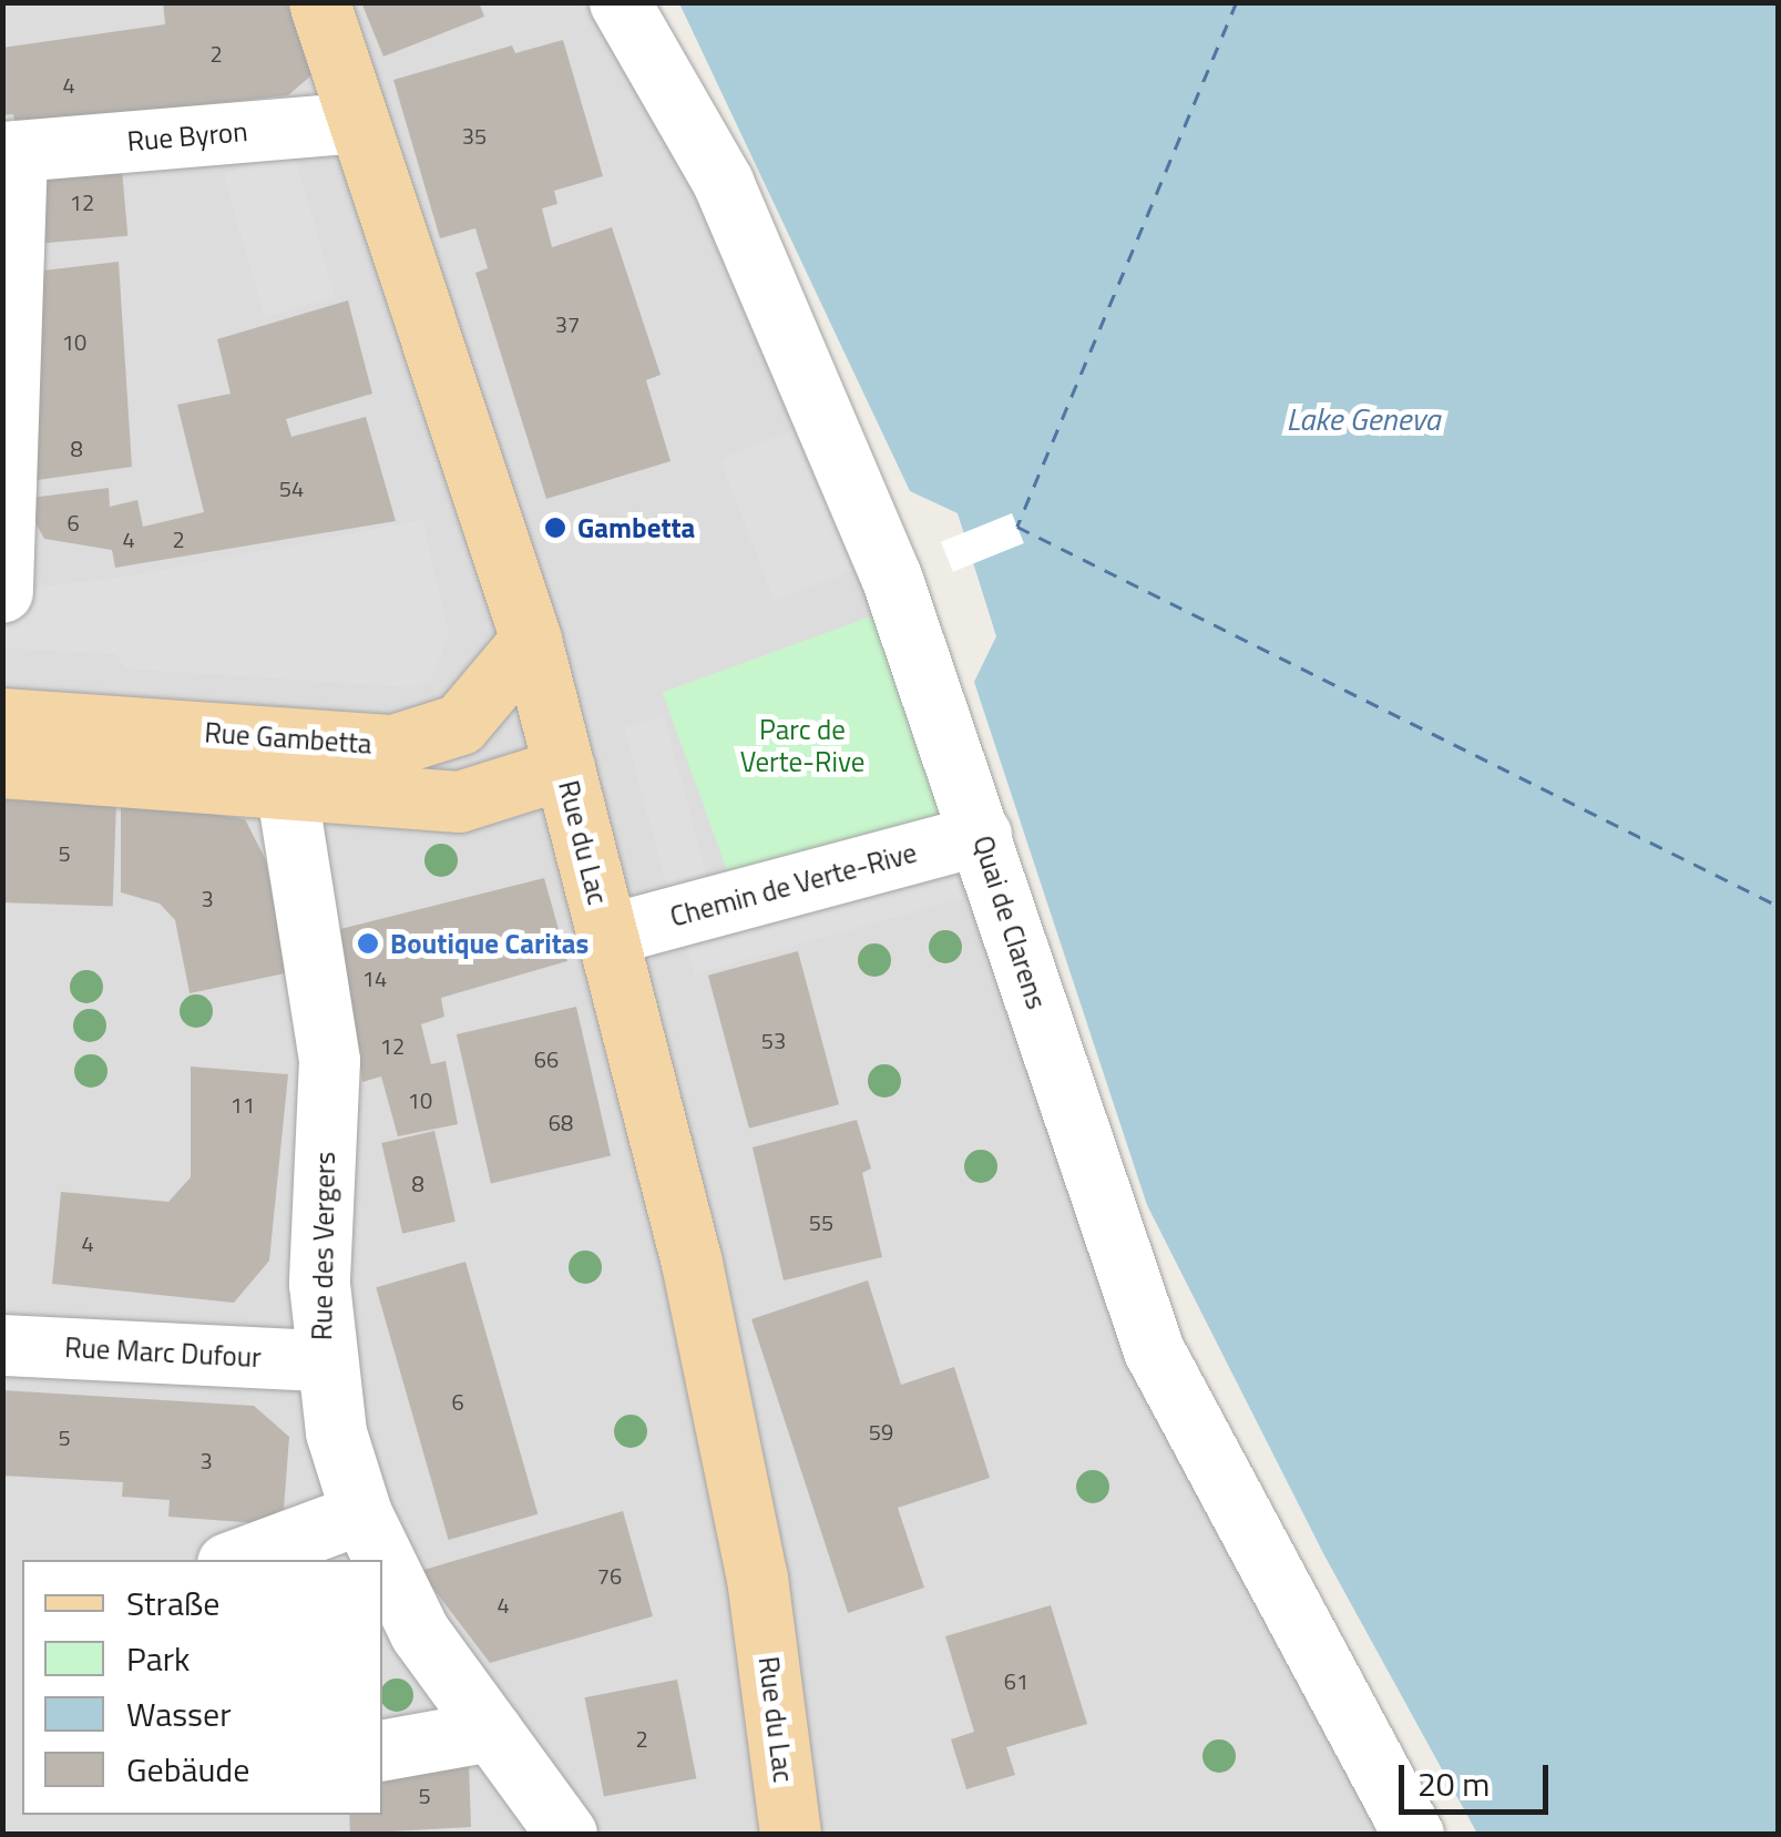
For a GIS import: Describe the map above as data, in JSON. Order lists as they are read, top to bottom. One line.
{"streets":{"main road":["Rue Gambetta","Rue du Lac"],"street":["Rue Byron","Chemin de Verte-Rive","Quai de Clarens","Rue des Vergers","Rue Marc Dufour"]},"crossings":[["Rue Byron","Rue du Lac"],["Rue Gambetta","Rue du Lac"],["Rue Gambetta","Rue des Vergers"],["Rue du Lac","Chemin de Verte-Rive"],["Chemin de Verte-Rive","Quai de Clarens"],["Rue des Vergers","Rue Marc Dufour"]],"water":["Lake Geneva"],"parks":["Parc de Verte-Rive"],"places":["Gambetta","Boutique Caritas"],"house_numbers":["2","4","35","12","37","10","8","54","6","4","2","5","3","14","53","12","66","10","11","68","8","55","4","6","59","5","3","76","4","61","2","5"],"legend":["Straße","Park","Wasser","Gebäude"],"scale_bar":"20 m"}
